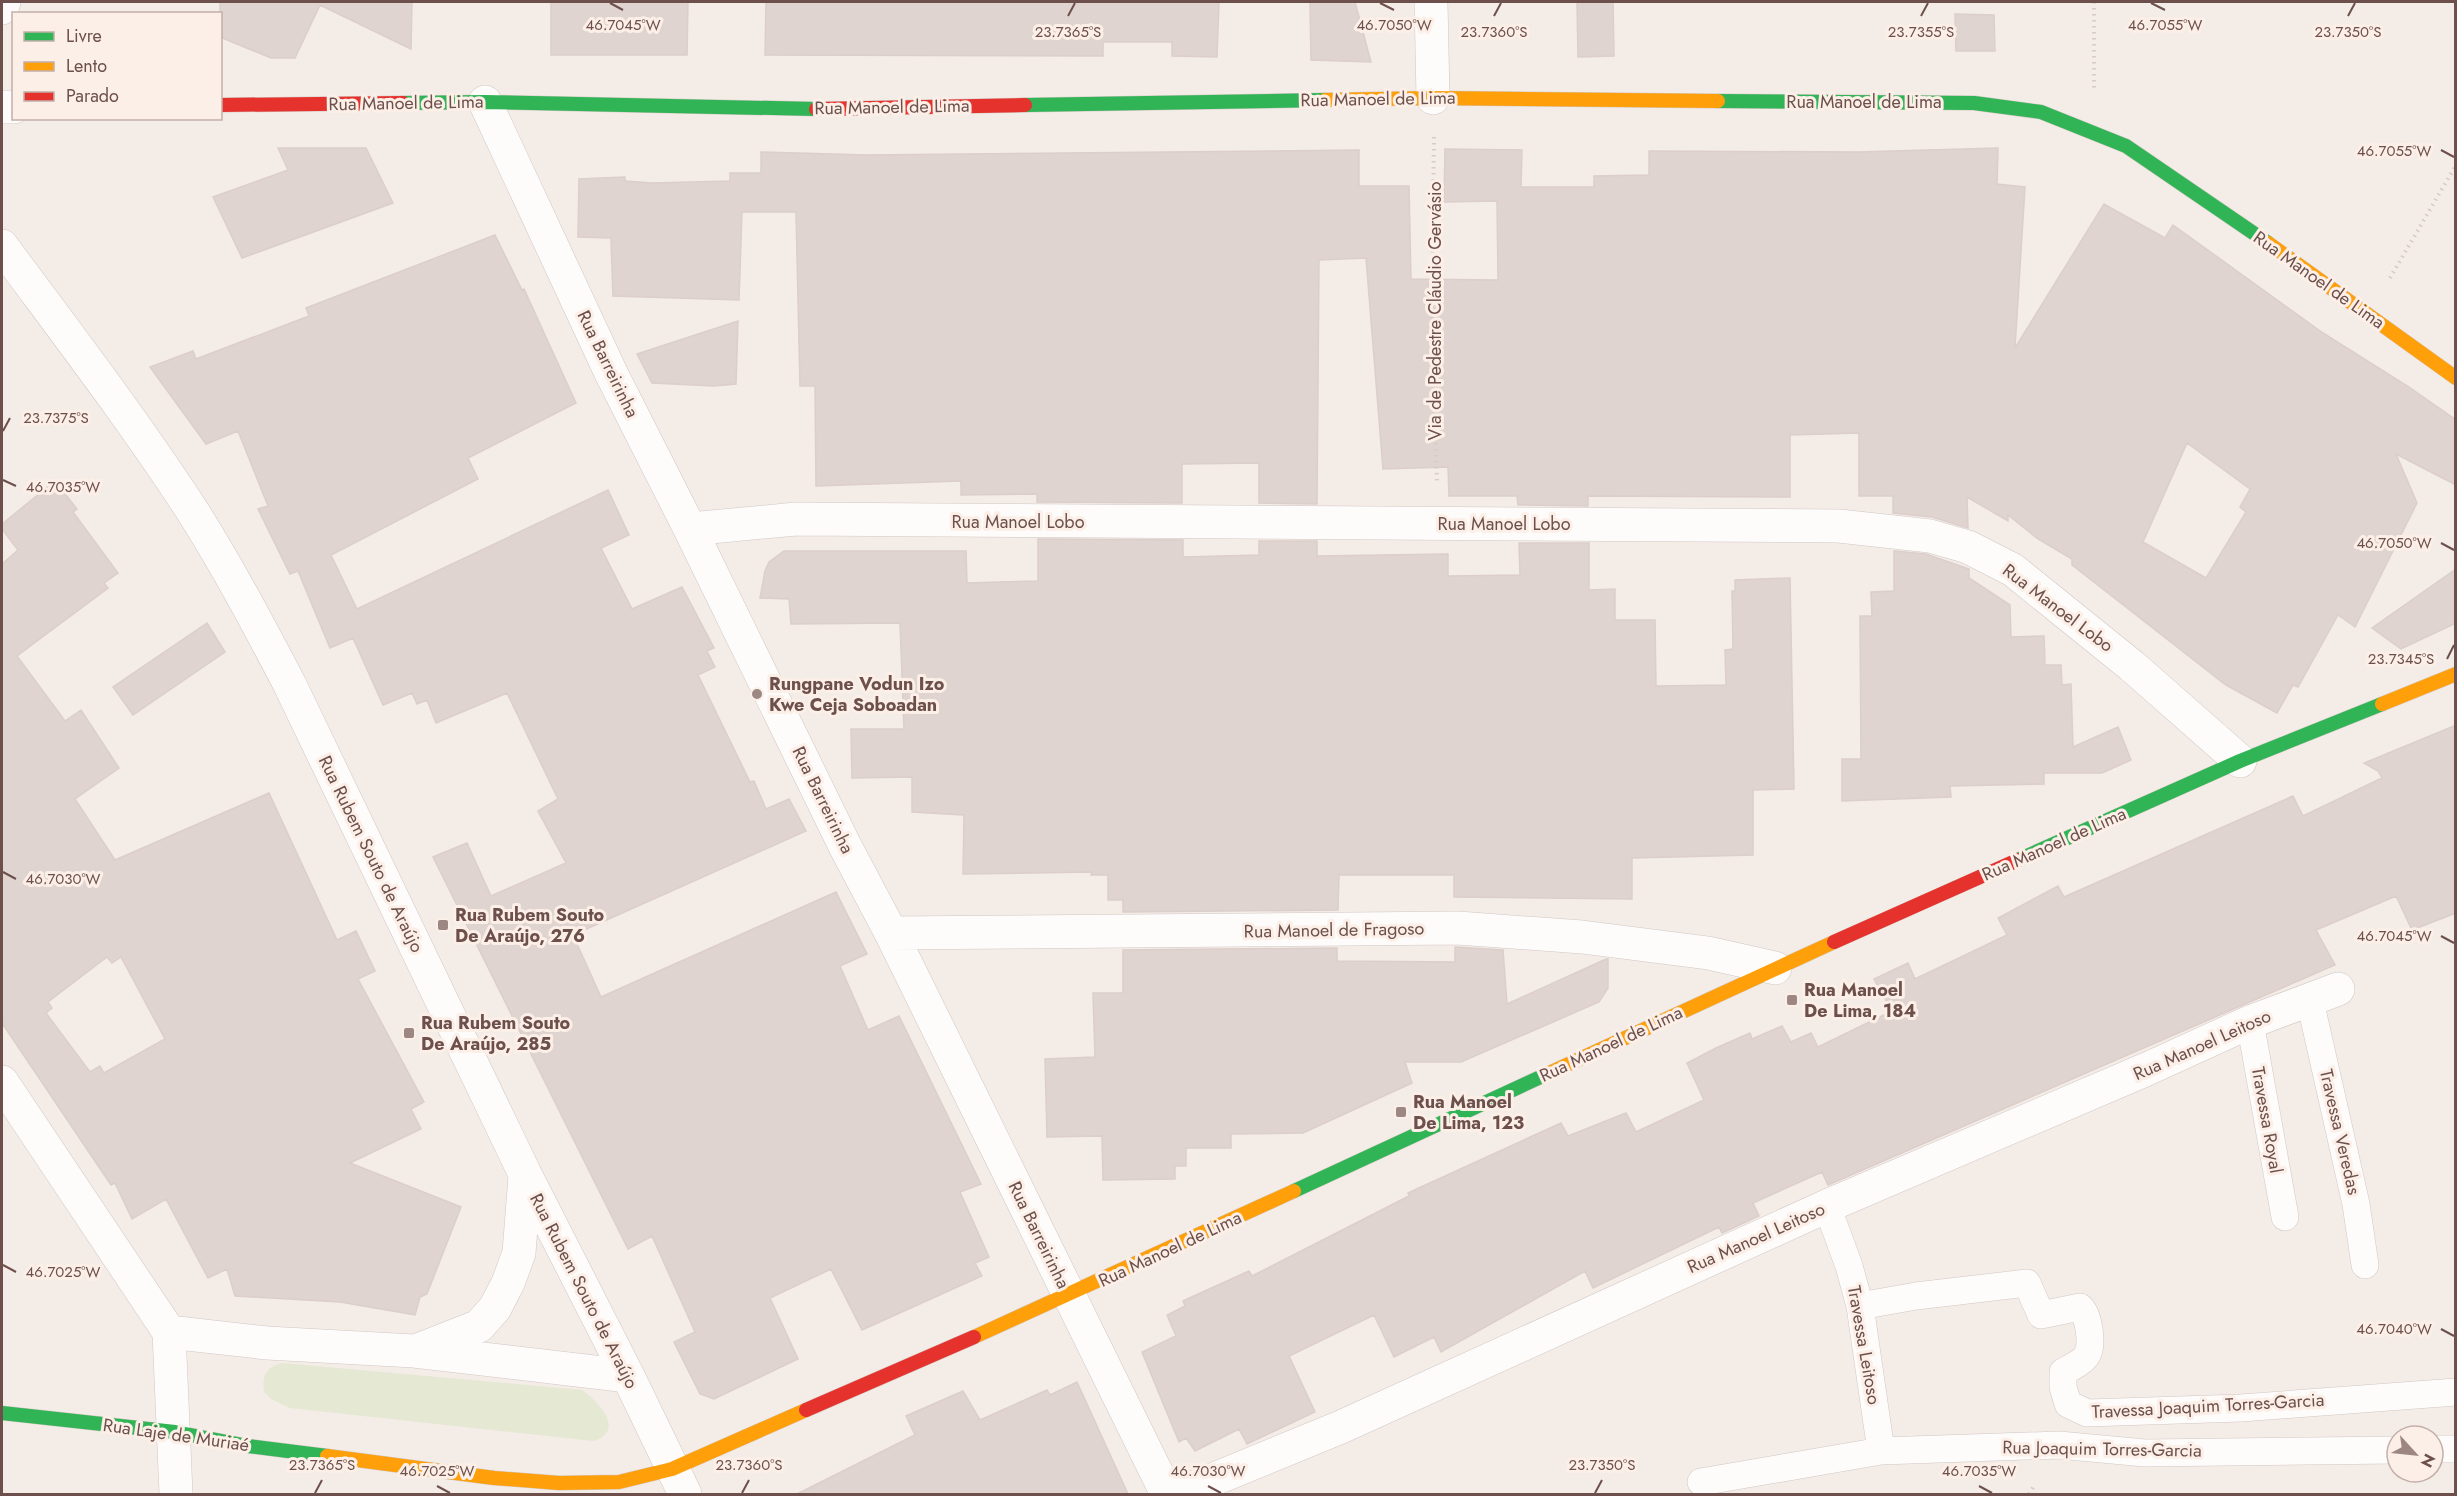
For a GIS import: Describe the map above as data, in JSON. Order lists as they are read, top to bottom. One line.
{"streets":{"street":["Rua Manoel de Lima","Rua Barreirinha","Rua Manoel Lobo","Rua Rubem Souto de Araújo","Rua Manoel de Fragoso","Rua Manoel Leitoso","Rua Laje de Muriaé"],"lane":["Travessa Royal","Travessa Veredas","Travessa Leitoso","Travessa Joaquim Torres-Garcia","Rua Joaquim Torres-Garcia"],"path":["Via de Pedestre Cláudio Gervásio"]},"crossings":[["Rua Manoel de Lima","Via de Pedestre Cláudio Gervásio"],["Rua Manoel de Lima","Rua Barreirinha"],["Rua Manoel de Lima","Rua Manoel Lobo"],["Rua Manoel de Lima","Rua Rubem Souto de Araújo"],["Rua Manoel de Lima","Rua Manoel de Fragoso"],["Rua Manoel de Lima","Rua Laje de Muriaé"],["Via de Pedestre Cláudio Gervásio","Rua Manoel Lobo"],["Rua Barreirinha","Rua Manoel Lobo"],["Rua Barreirinha","Rua Manoel de Fragoso"],["Rua Rubem Souto de Araújo","Rua Laje de Muriaé"],["Rua Manoel Leitoso","Travessa Royal"],["Rua Manoel Leitoso","Travessa Veredas"],["Rua Manoel Leitoso","Travessa Leitoso"],["Travessa Leitoso","Travessa Joaquim Torres-Garcia"],["Travessa Leitoso","Rua Joaquim Torres-Garcia"]],"places":{"other":["Rungpane Vodun Izo Kwe Ceja Soboadan"],"transit":["Rua Rubem Souto De Araújo, 276","Rua Manoel De Lima, 184","Rua Rubem Souto De Araújo, 285","Rua Manoel De Lima, 123"]},"legend":["Livre","Lento","Parado"],"north":"bottom right","coordinates":["46.7045°W","46.7050°W","46.7055°W","23.7365°S","23.7360°S","23.7355°S","23.7350°S","23.7375°S","46.7035°W","23.7345°S","46.7030°W","46.7025°W","46.7040°W"]}
